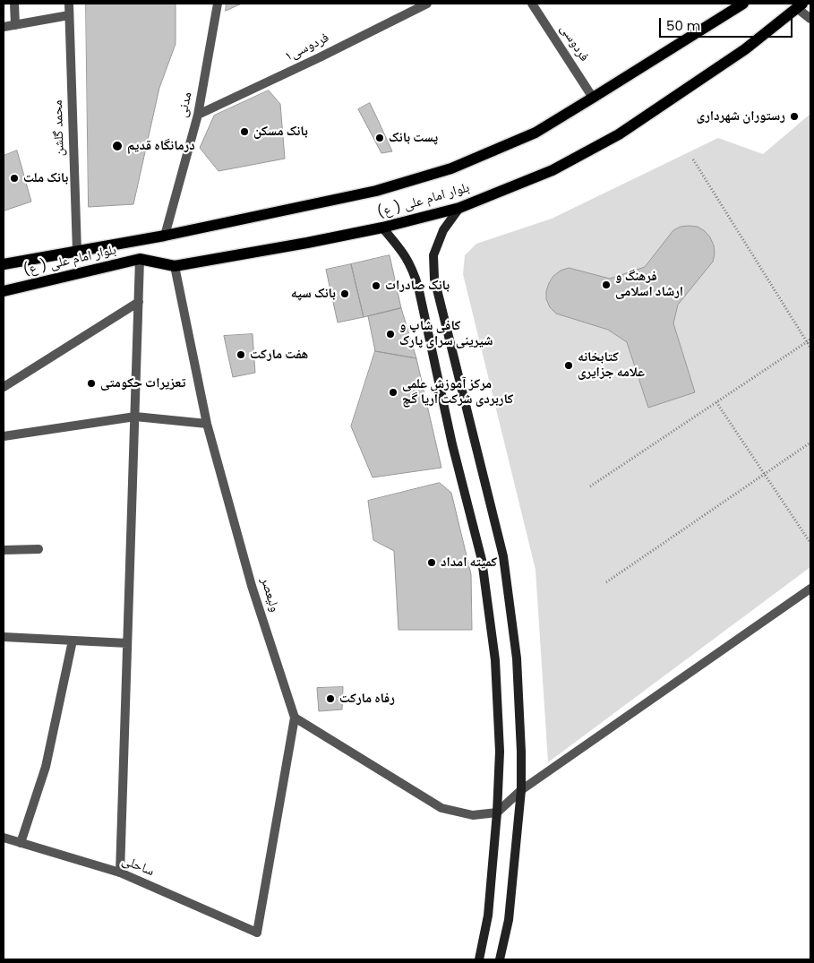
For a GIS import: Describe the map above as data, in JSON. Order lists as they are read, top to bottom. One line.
{"streets":{"main road":["بلوار امام علی ( ع)"],"street":["فردوسی","فردوسی۱","مدنی","محمد گلشن","ولیعصر","ساحلی"]},"crossings":[["فردوسی","بلوار امام علی ( ع)"],["فردوسی۱","مدنی"],["مدنی","بلوار امام علی ( ع)"],["محمد گلشن","بلوار امام علی ( ع)"],["بلوار امام علی ( ع)","ولیعصر"],["ولیعصر","ساحلی"]],"places":["رستوران شهرداری","بانک مسکن","پست بانک","درمانگاه قدیم","بانک ملت","فرهنگ و ارشاد اسلامی","بانک صادرات","بانک سپه","کافی شاپ و شیرینی سرای پارک","هفت مارکت","کتابخانه علامه جزایری","تعزیرات حکومتی","مرکز آموزش علمی کاربردی شرکت آریا گچ","کمیته امداد","رفاه مارکت"],"scale_bar":"50 m"}
